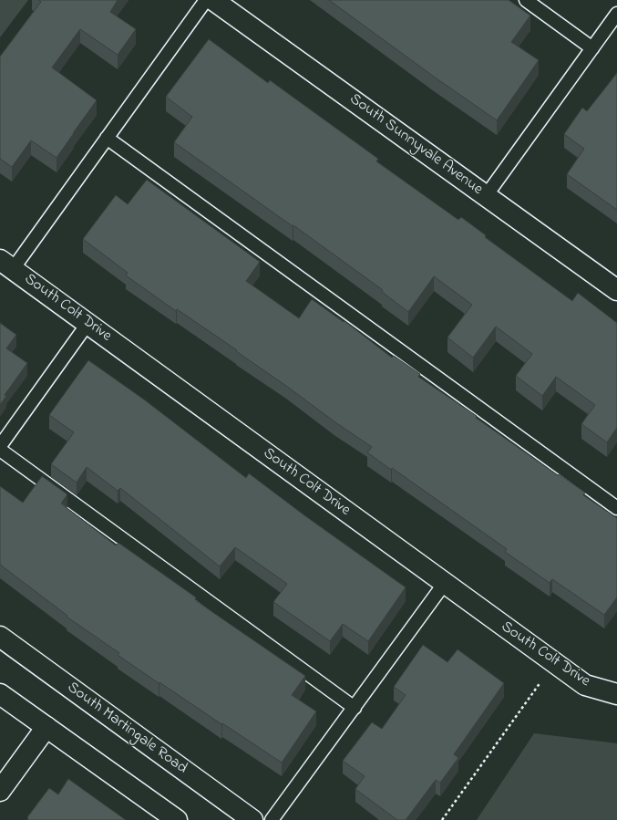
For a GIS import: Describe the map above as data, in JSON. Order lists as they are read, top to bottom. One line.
{"streets":{"street":["South Sunnyvale Avenue","South Colt Drive","South Martingale Road"]}}
